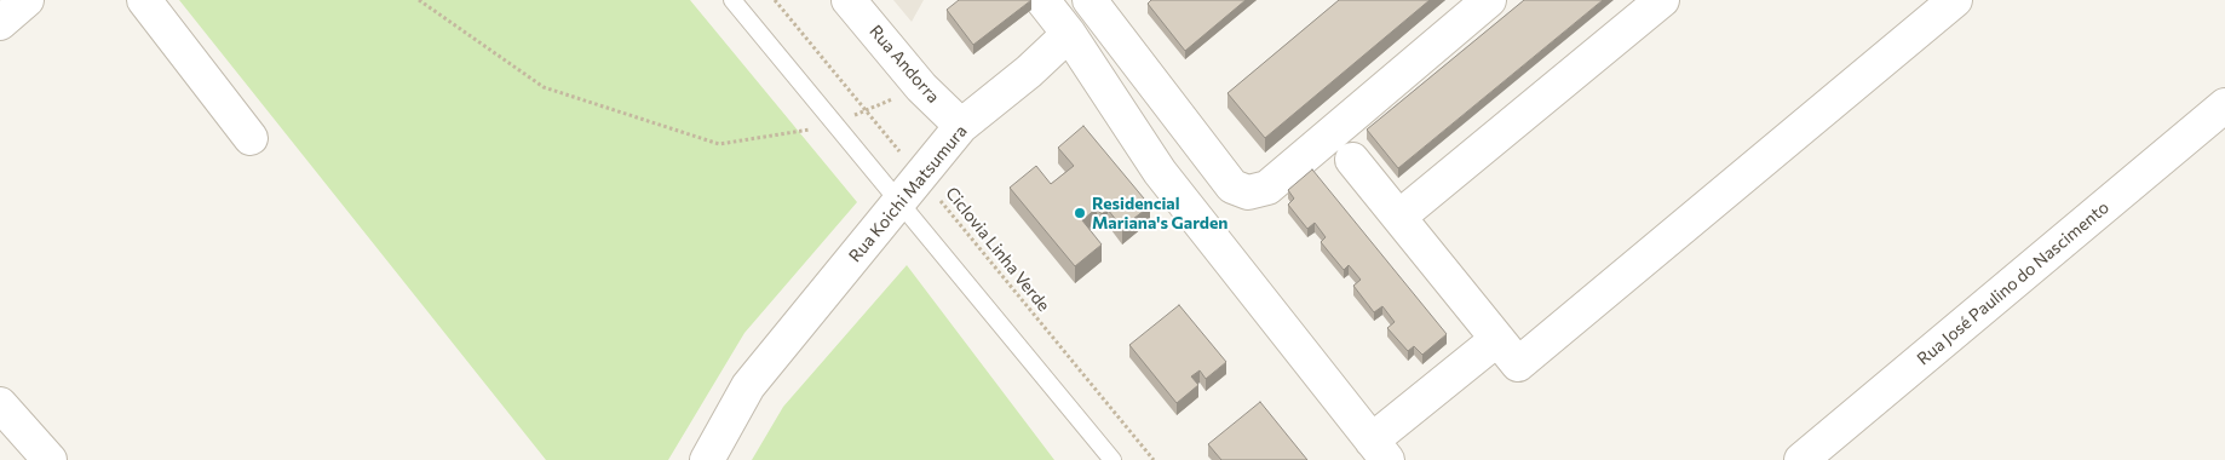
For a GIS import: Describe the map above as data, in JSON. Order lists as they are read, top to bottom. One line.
{"streets":{"street":["Rua Andorra","Rua Koichi Matsumura","Rua José Paulino do Nascimento"],"path":["Ciclovia Linha Verde"]},"crossings":[["Rua Andorra","Rua Koichi Matsumura"],["Rua Koichi Matsumura","Ciclovia Linha Verde"]],"places":["Residencial Mariana's Garden"]}
